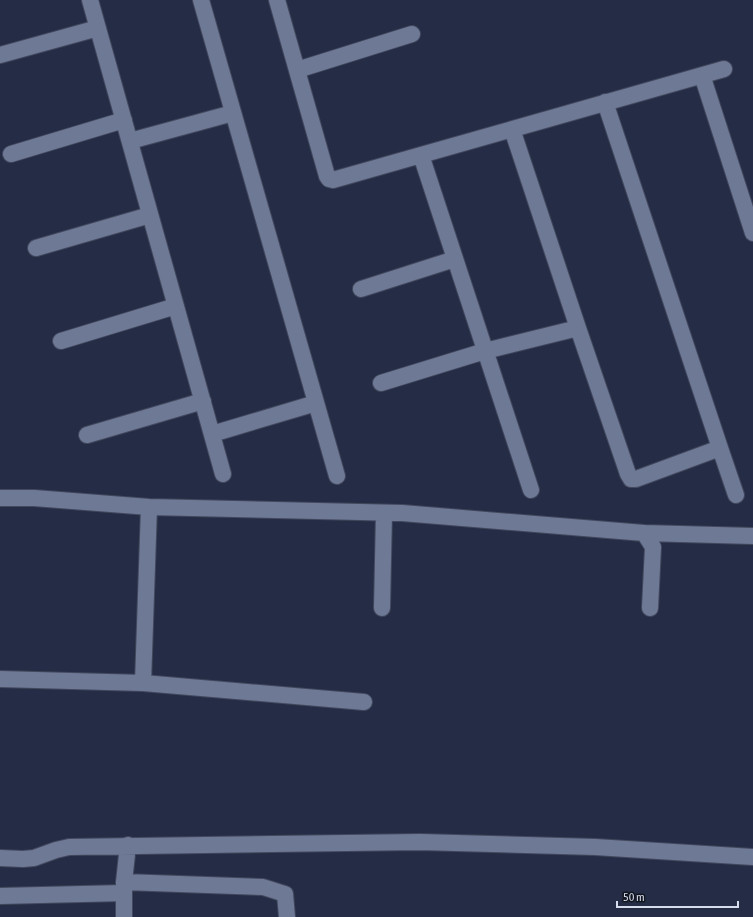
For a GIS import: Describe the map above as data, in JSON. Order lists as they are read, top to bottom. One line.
{"scale_bar":"50 m"}
